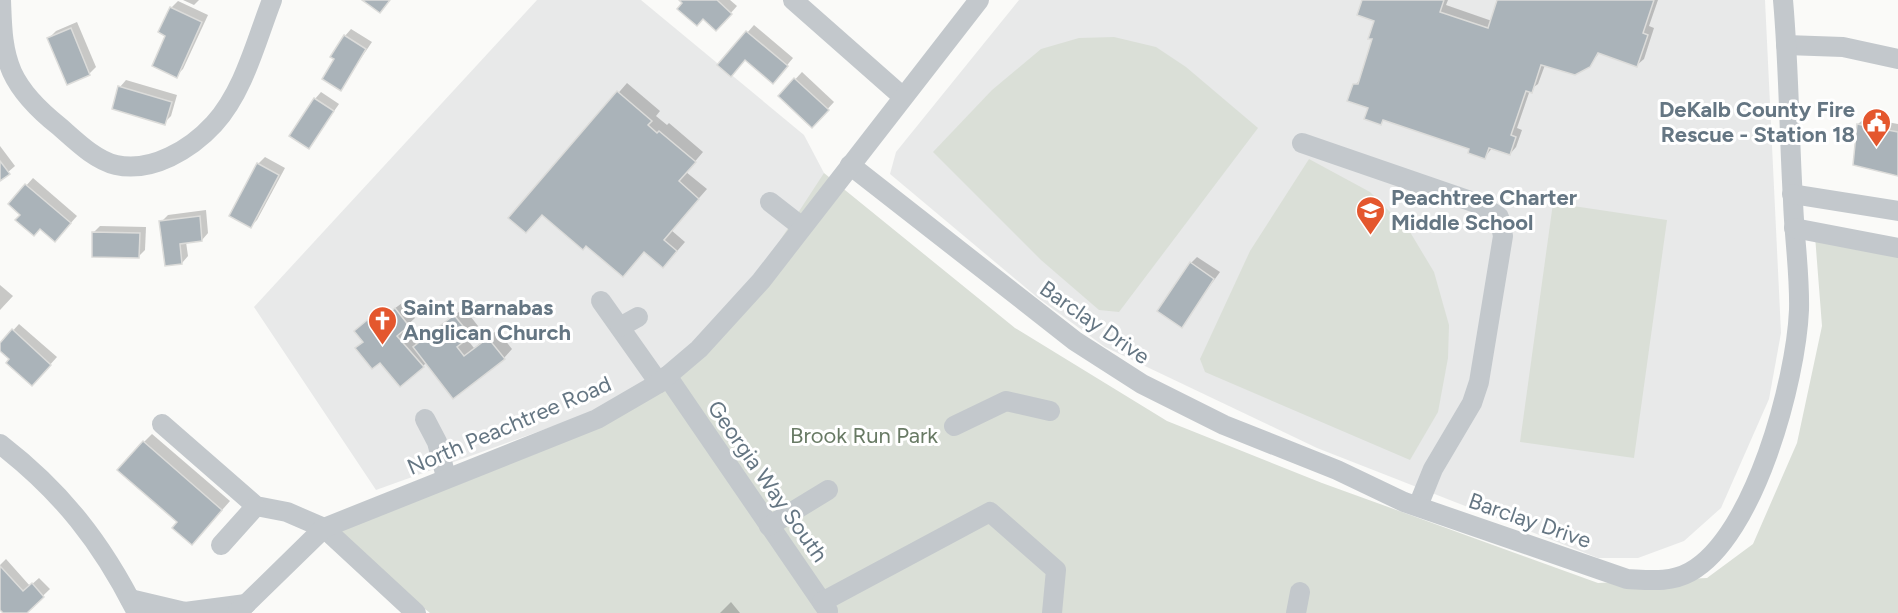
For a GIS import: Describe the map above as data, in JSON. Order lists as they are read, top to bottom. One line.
{"streets":{"street":["Barclay Drive","North Peachtree Road","Georgia Way South"]},"crossings":[["Barclay Drive","North Peachtree Road"],["North Peachtree Road","Georgia Way South"]],"parks":["Brook Run Park"],"places":{"public building":["DeKalb County Fire Rescue - Station 18"],"school or university":["Peachtree Charter Middle School"],"church":["Saint Barnabas Anglican Church"]}}
